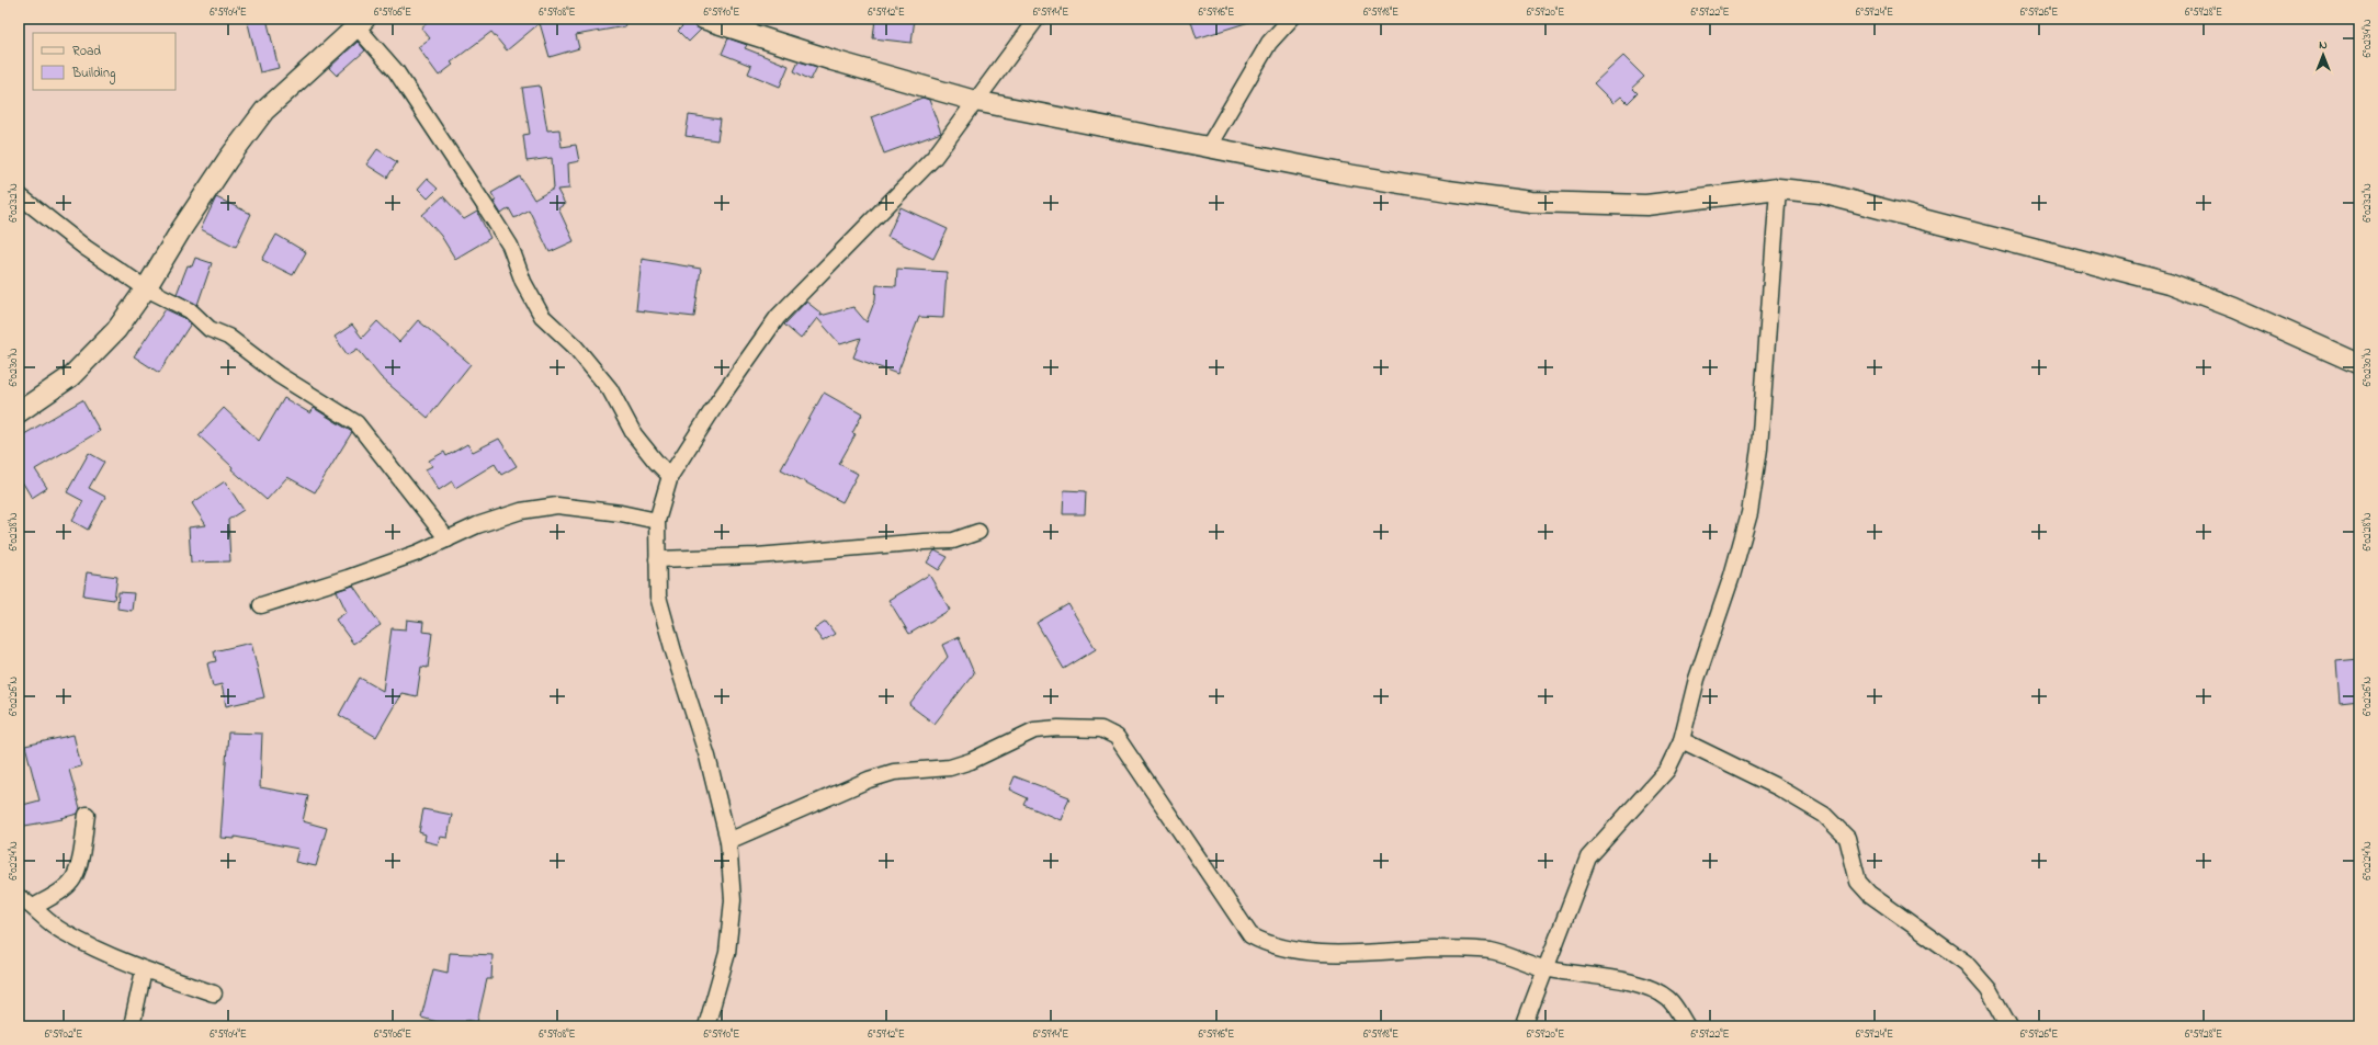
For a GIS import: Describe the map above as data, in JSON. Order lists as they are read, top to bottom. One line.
{"legend":["Road","Building"],"north":"top","coordinates":["6°59'04\"E","6°59'06\"E","6°59'08\"E","6°59'10\"E","6°59'12\"E","6°59'14\"E","6°59'16\"E","6°59'18\"E","6°59'20\"E","6°59'22\"E","6°59'24\"E","6°59'26\"E","6°59'28\"E","6°02'34\"N","6°02'32\"N","6°02'30\"N","6°02'28\"N","6°02'26\"N","6°02'24\"N","6°59'02\"E"]}
